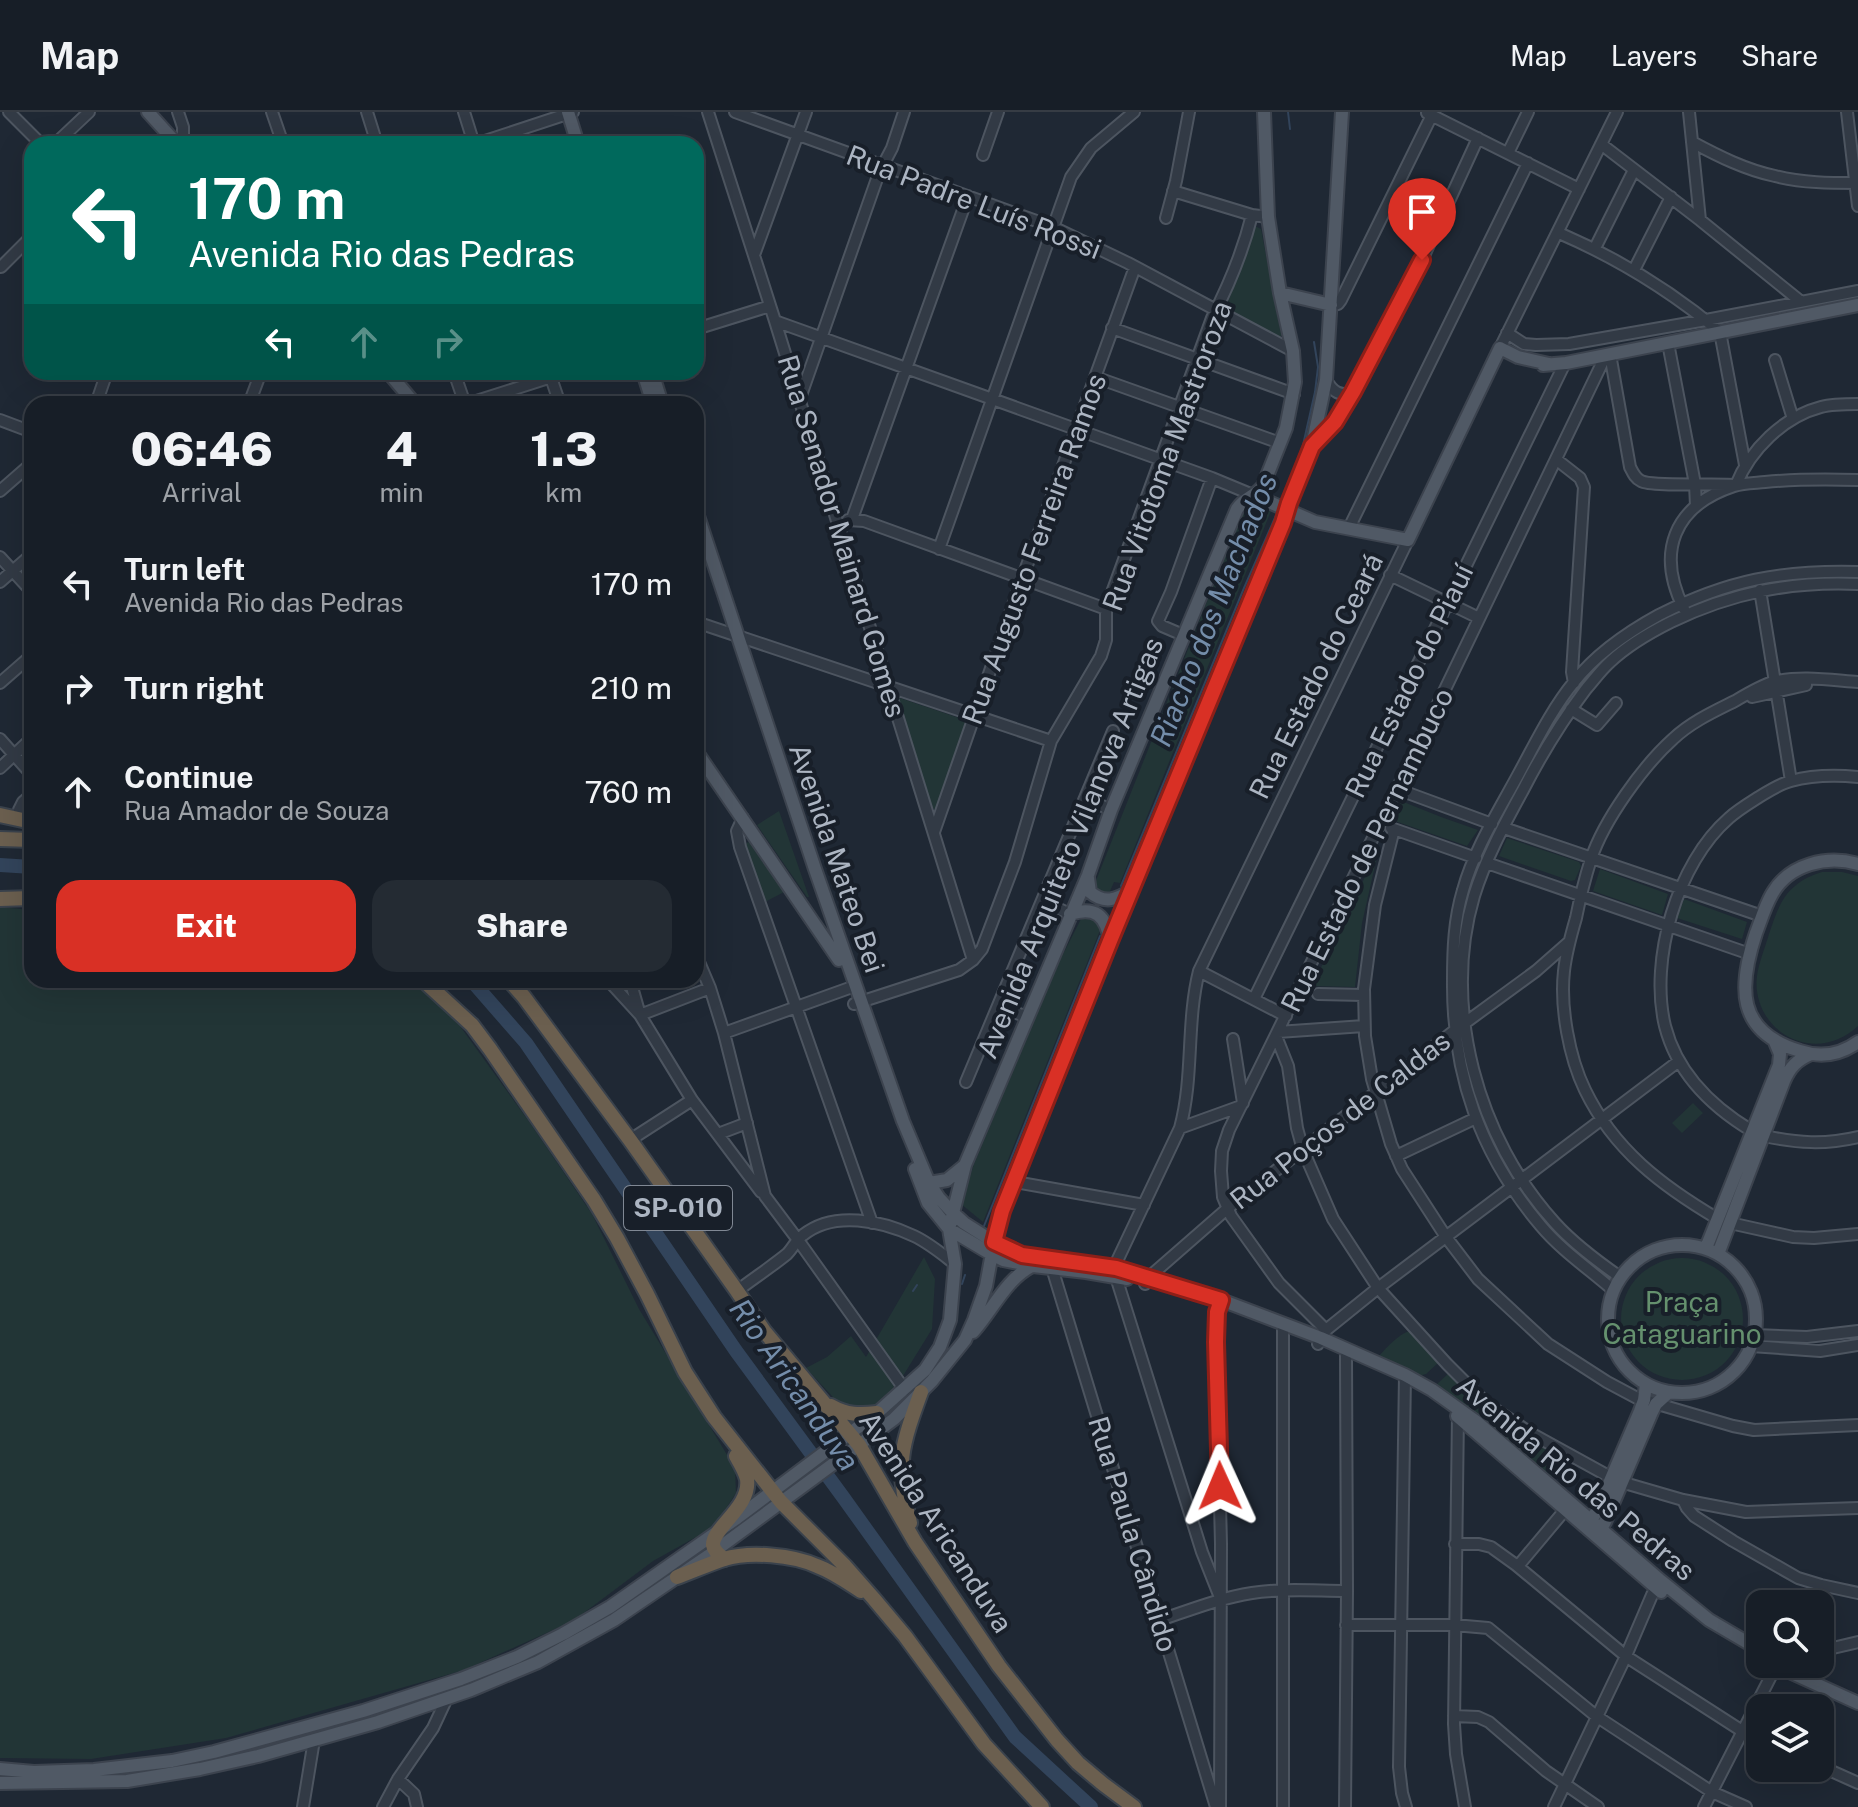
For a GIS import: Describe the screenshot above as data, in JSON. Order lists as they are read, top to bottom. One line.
{"streets":{"highway":["SP-010","Avenida Aricanduva"],"main road":["Rua Estado do Ceará","Avenida Arquiteto Vilanova Artigas","Avenida Mateo Bei","Avenida Rio das Pedras"],"street":["Rua Padre Luís Rossi","Rua Vitotoma Mastroroza","Rua Senador Mainard Gomes","Rua Augusto Ferreira Ramos","Rua Estado do Piauí","Rua Estado de Pernambuco","Rua Poços de Caldas","Rua Paula Cândido"]},"crossings":[["Rua Padre Luís Rossi","Rua Vitotoma Mastroroza"],["Rua Padre Luís Rossi","Rua Augusto Ferreira Ramos"],["Rua Padre Luís Rossi","Avenida Arquiteto Vilanova Artigas"],["Rua Vitotoma Mastroroza","Rua Senador Mainard Gomes"],["Rua Senador Mainard Gomes","Rua Augusto Ferreira Ramos"],["Rua Estado do Ceará","Avenida Rio das Pedras"],["Avenida Arquiteto Vilanova Artigas","Avenida Mateo Bei"],["Avenida Arquiteto Vilanova Artigas","Avenida Rio das Pedras"],["Rua Estado de Pernambuco","Rua Poços de Caldas"],["Rua Estado de Pernambuco","Avenida Rio das Pedras"],["Avenida Mateo Bei","Avenida Rio das Pedras"],["Rua Poços de Caldas","Avenida Rio das Pedras"],["Avenida Rio das Pedras","Rua Paula Cândido"]],"water":["Riacho dos Machados","Rio Aricanduva"],"parks":["Praça Cataguarino"],"page":{"header":"Map","nav":["Map","Layers","Share"],"turn":["170 m","Avenida Rio das Pedras"],"eta":["06:46","Arrival","4","min","1.3","km"],"list":[{"name":"Turn left","note":"Avenida Rio das Pedras","value":"170 m"},{"name":"Turn right","value":"210 m"},{"name":"Continue","note":"Rua Amador de Souza","value":"760 m"}],"buttons":["Exit","Share"]}}
